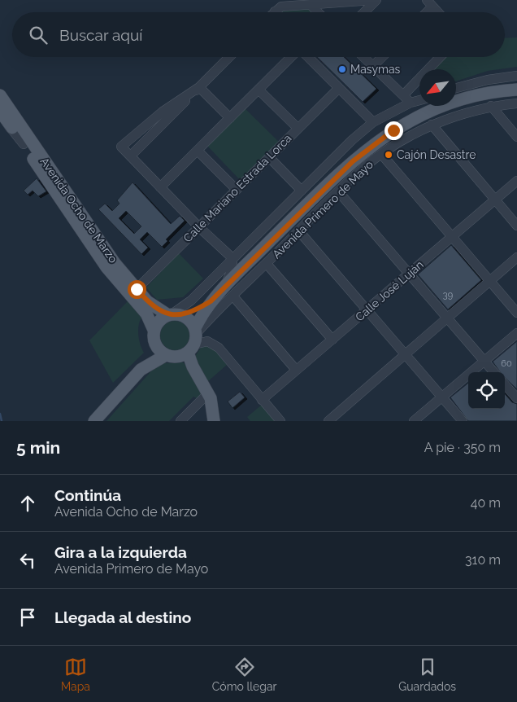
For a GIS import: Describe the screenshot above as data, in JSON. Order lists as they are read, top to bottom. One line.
{"streets":{"main road":["Avenida Primero de Mayo","Avenida Ocho de Marzo"],"street":["Calle Mariano Estrada Lorca","Calle José Luján"]},"crossings":[["Calle Mariano Estrada Lorca","Avenida Ocho de Marzo"],["Avenida Primero de Mayo","Avenida Ocho de Marzo"]],"places":["Masymas","Cajón Desastre"],"house_numbers":["39","60"],"north":"bottom left","page":{"search":"Buscar aquí","heading":["5 min","A pie · 350 m"],"list":[["Continúa","Avenida Ocho de Marzo","40 m"],["Gira a la izquierda","Avenida Primero de Mayo","310 m"],"Llegada al destino"],"nav":["Mapa","Cómo llegar","Guardados"]}}
